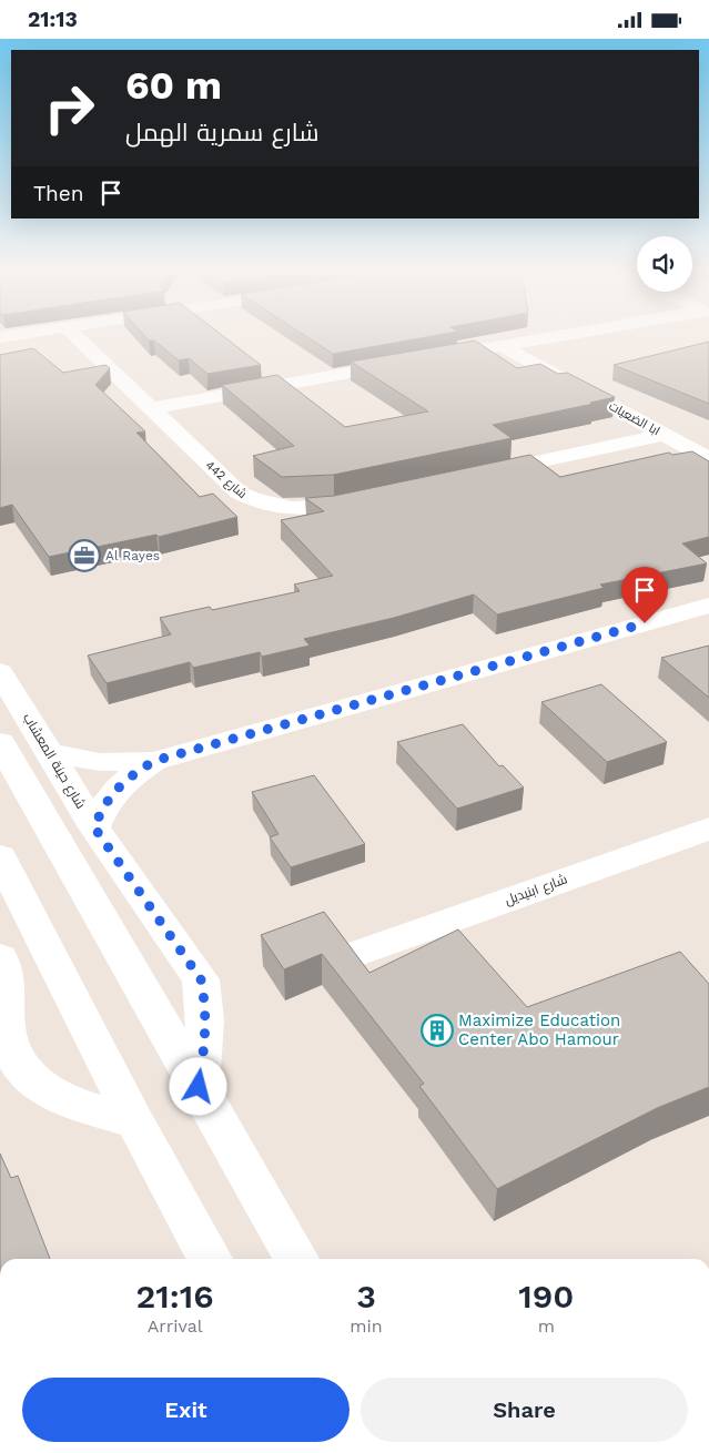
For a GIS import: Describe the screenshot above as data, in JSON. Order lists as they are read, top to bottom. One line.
{"streets":{"street":["ابا الضعيات","شارع 442","شارع حينة المعشاب","شارع ابنيديل"]},"places":{"office":["Al Rayes"],"building":["Maximize Education Center Abo Hamour"]},"page":{"status":"21:13","turn":["60 m","شارع سمرية الهمل"],"then":"Then","eta":["21:16","Arrival","3","min","190","m"],"buttons":["Exit","Share"]}}
